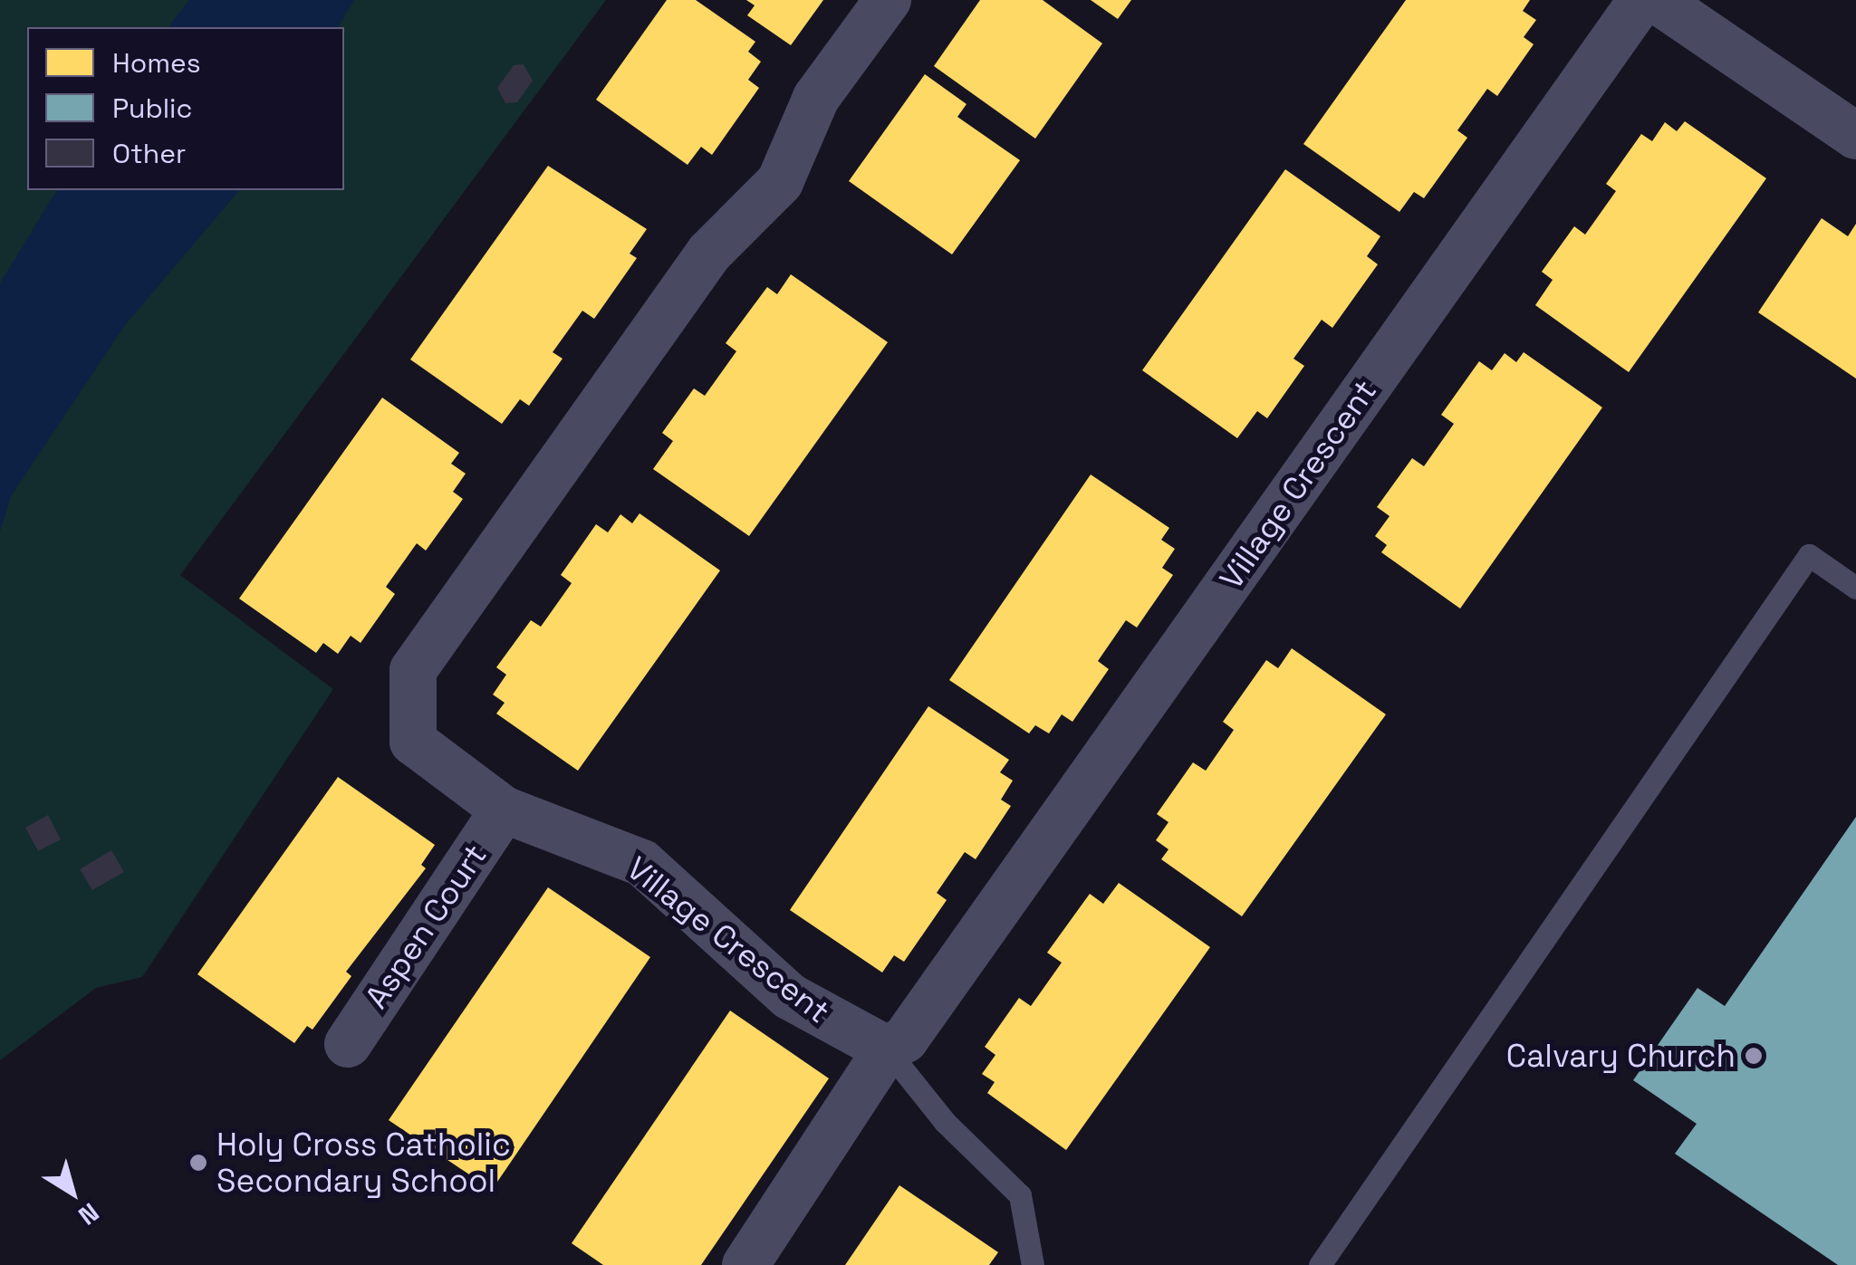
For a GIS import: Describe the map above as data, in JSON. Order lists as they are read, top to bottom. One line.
{"streets":{"street":["Village Crescent","Aspen Court"]},"crossings":[["Village Crescent","Aspen Court"]],"places":["Calvary Church","Holy Cross Catholic Secondary School"],"legend":["Homes","Public","Other"],"north":"bottom right"}
